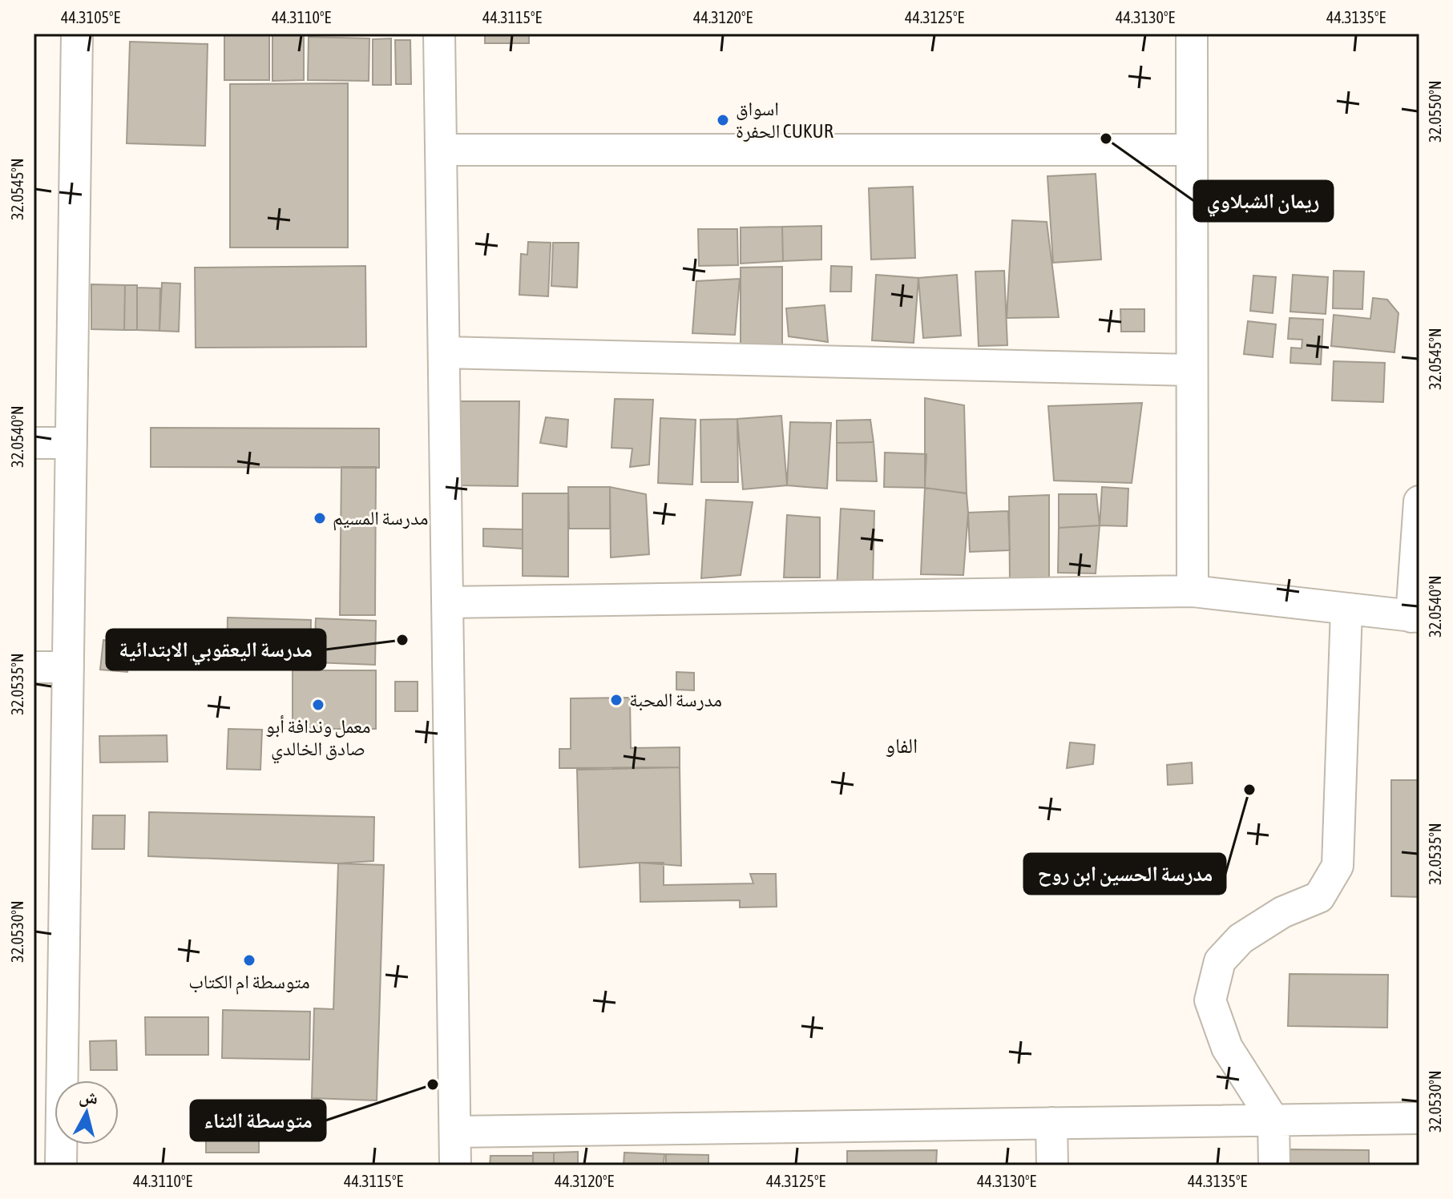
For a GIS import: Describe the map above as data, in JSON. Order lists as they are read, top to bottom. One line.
{"districts":["الفاو"],"places":["اسواق الحفرة CUKUR","ريمان الشبلاوي","مدرسة المسيم","مدرسة اليعقوبي الابتدائية","مدرسة المحبة","معمل وندافة أبو صادق الخالدي","مدرسة الحسين ابن روح","متوسطة ام الكتاب","متوسطة الثناء"],"north":"top","coordinates":["44.3105°E","44.3110°E","44.3115°E","44.3120°E","44.3125°E","44.3130°E","44.3135°E","32.0550°N","32.0545°N","32.0540°N","32.0535°N","32.0530°N"]}
